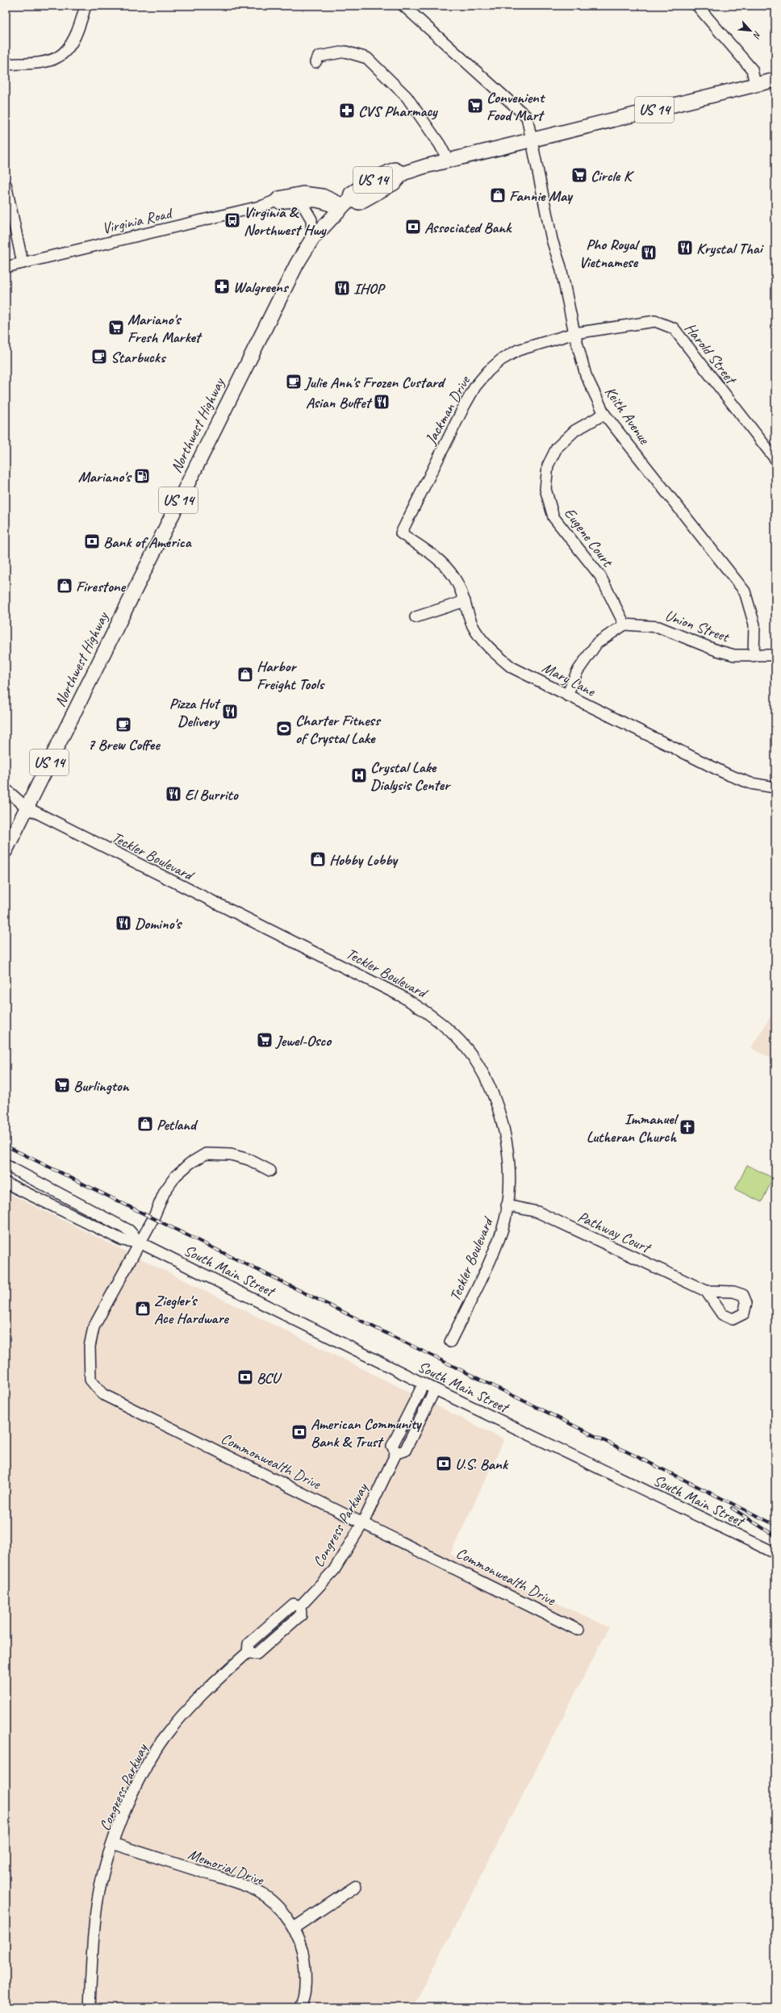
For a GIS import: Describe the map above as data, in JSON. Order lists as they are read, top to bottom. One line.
{"streets":{"main road":["US 14","Northwest Highway"],"street":["Virginia Road","Harold Street","Jackman Drive","Keith Avenue","Eugene Court","Union Street","Mary Lane","Teckler Boulevard","Pathway Court","South Main Street","Commonwealth Drive","Congress Parkway","Memorial Drive"]},"crossings":[["US 14","Virginia Road"],["US 14","Keith Avenue"],["US 14","Northwest Highway"],["Virginia Road","Northwest Highway"],["Harold Street","Jackman Drive"],["Harold Street","Keith Avenue"],["Jackman Drive","Keith Avenue"],["Jackman Drive","Mary Lane"],["Keith Avenue","Eugene Court"],["Keith Avenue","Union Street"],["Northwest Highway","Teckler Boulevard"],["Eugene Court","Union Street"],["Teckler Boulevard","Pathway Court"],["South Main Street","Commonwealth Drive"],["South Main Street","Congress Parkway"],["Commonwealth Drive","Congress Parkway"],["Congress Parkway","Memorial Drive"]],"places":{"supermarket":["Convenient Food Mart","Circle K","Mariano's Fresh Market","Jewel-Osco","Burlington"],"pharmacy":["CVS Pharmacy","Walgreens"],"shop":["Fannie May","Firestone","Harbor Freight Tools","Hobby Lobby","Petland","Ziegler's Ace Hardware"],"bus stop":["Virginia & Northwest Hwy"],"bank":["Associated Bank","Bank of America","BCU","American Community Bank & Trust","U.S. Bank"],"restaurant":["Krystal Thai","Pho Royal Vietnamese","IHOP","Asian Buffet","Pizza Hut Delivery","El Burrito","Domino's"],"cafe":["Starbucks","Julie Ann's Frozen Custard","7 Brew Coffee"],"fuel station":["Mariano's"],"sports":["Charter Fitness of Crystal Lake"],"hospital":["Crystal Lake Dialysis Center"],"church":["Immanuel Lutheran Church"]},"north":"bottom right"}
